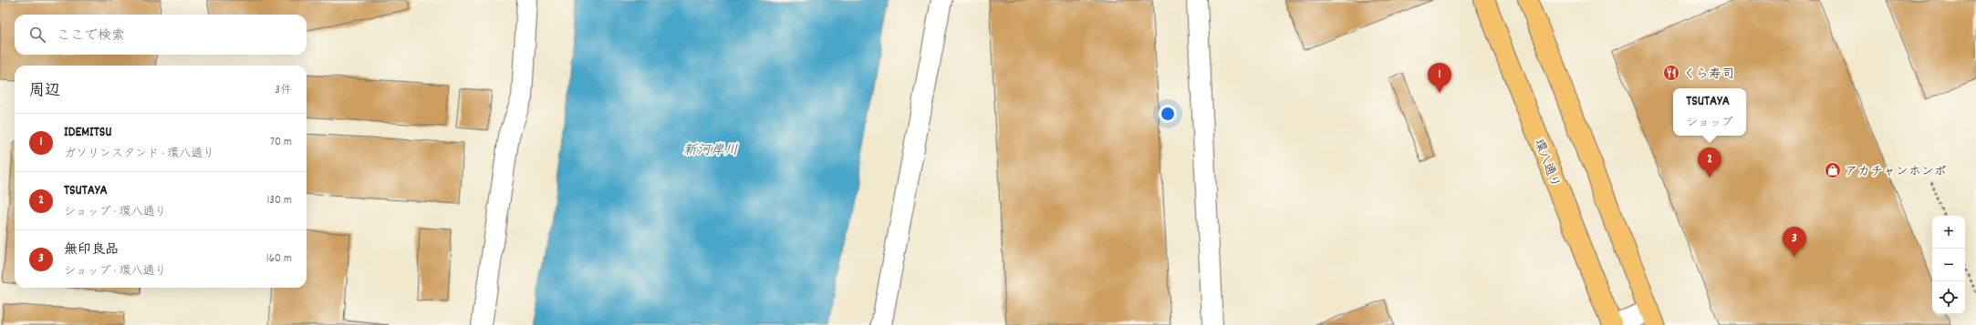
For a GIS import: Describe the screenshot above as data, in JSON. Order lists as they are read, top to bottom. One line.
{"streets":{"main road":["環八通り"]},"water":["新河岸川"],"places":{"restaurant":["くら寿司"],"shop":["アカチャンホンポ"]},"page":{"search":"ここで検索","pins":["1","2","3"],"heading":["周辺","3件"],"popup":["TSUTAYA","ショップ"],"list":[{"mark":"1","name":"IDEMITSU","note":"ガソリンスタンド · 環八通り","value":"70 m"},{"mark":"2","name":"TSUTAYA","note":"ショップ · 環八通り","value":"130 m"},{"mark":"3","name":"無印良品","note":"ショップ · 環八通り","value":"160 m"}],"map_buttons":["+","−"]}}
